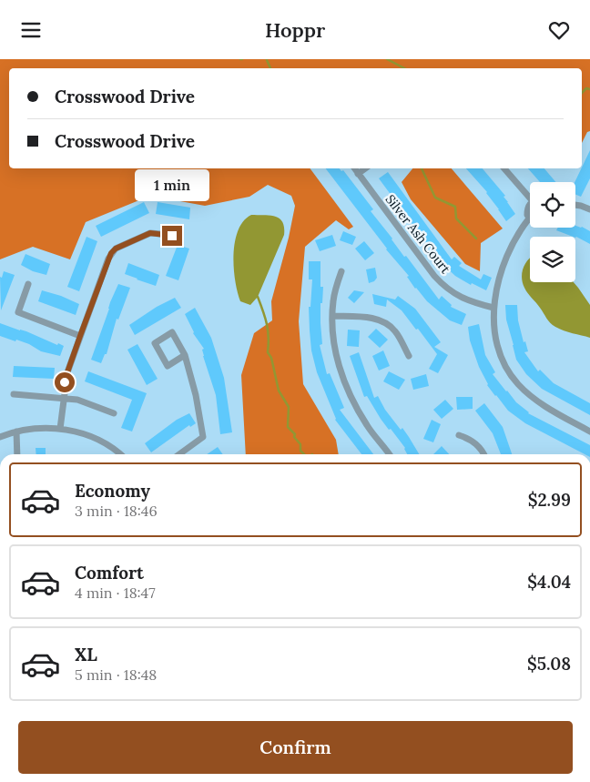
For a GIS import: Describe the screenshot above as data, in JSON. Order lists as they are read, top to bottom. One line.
{"streets":{"street":["Silver Ash Court"]},"page":{"header":"Hoppr","banner":["Crosswood Drive","Crosswood Drive"],"bubble":"1 min","list":[{"name":"Economy","note":"3 min · 18:46","value":"$2.99"},{"name":"Comfort","note":"4 min · 18:47","value":"$4.04"},{"name":"XL","note":"5 min · 18:48","value":"$5.08"}],"buttons":"Confirm"}}
